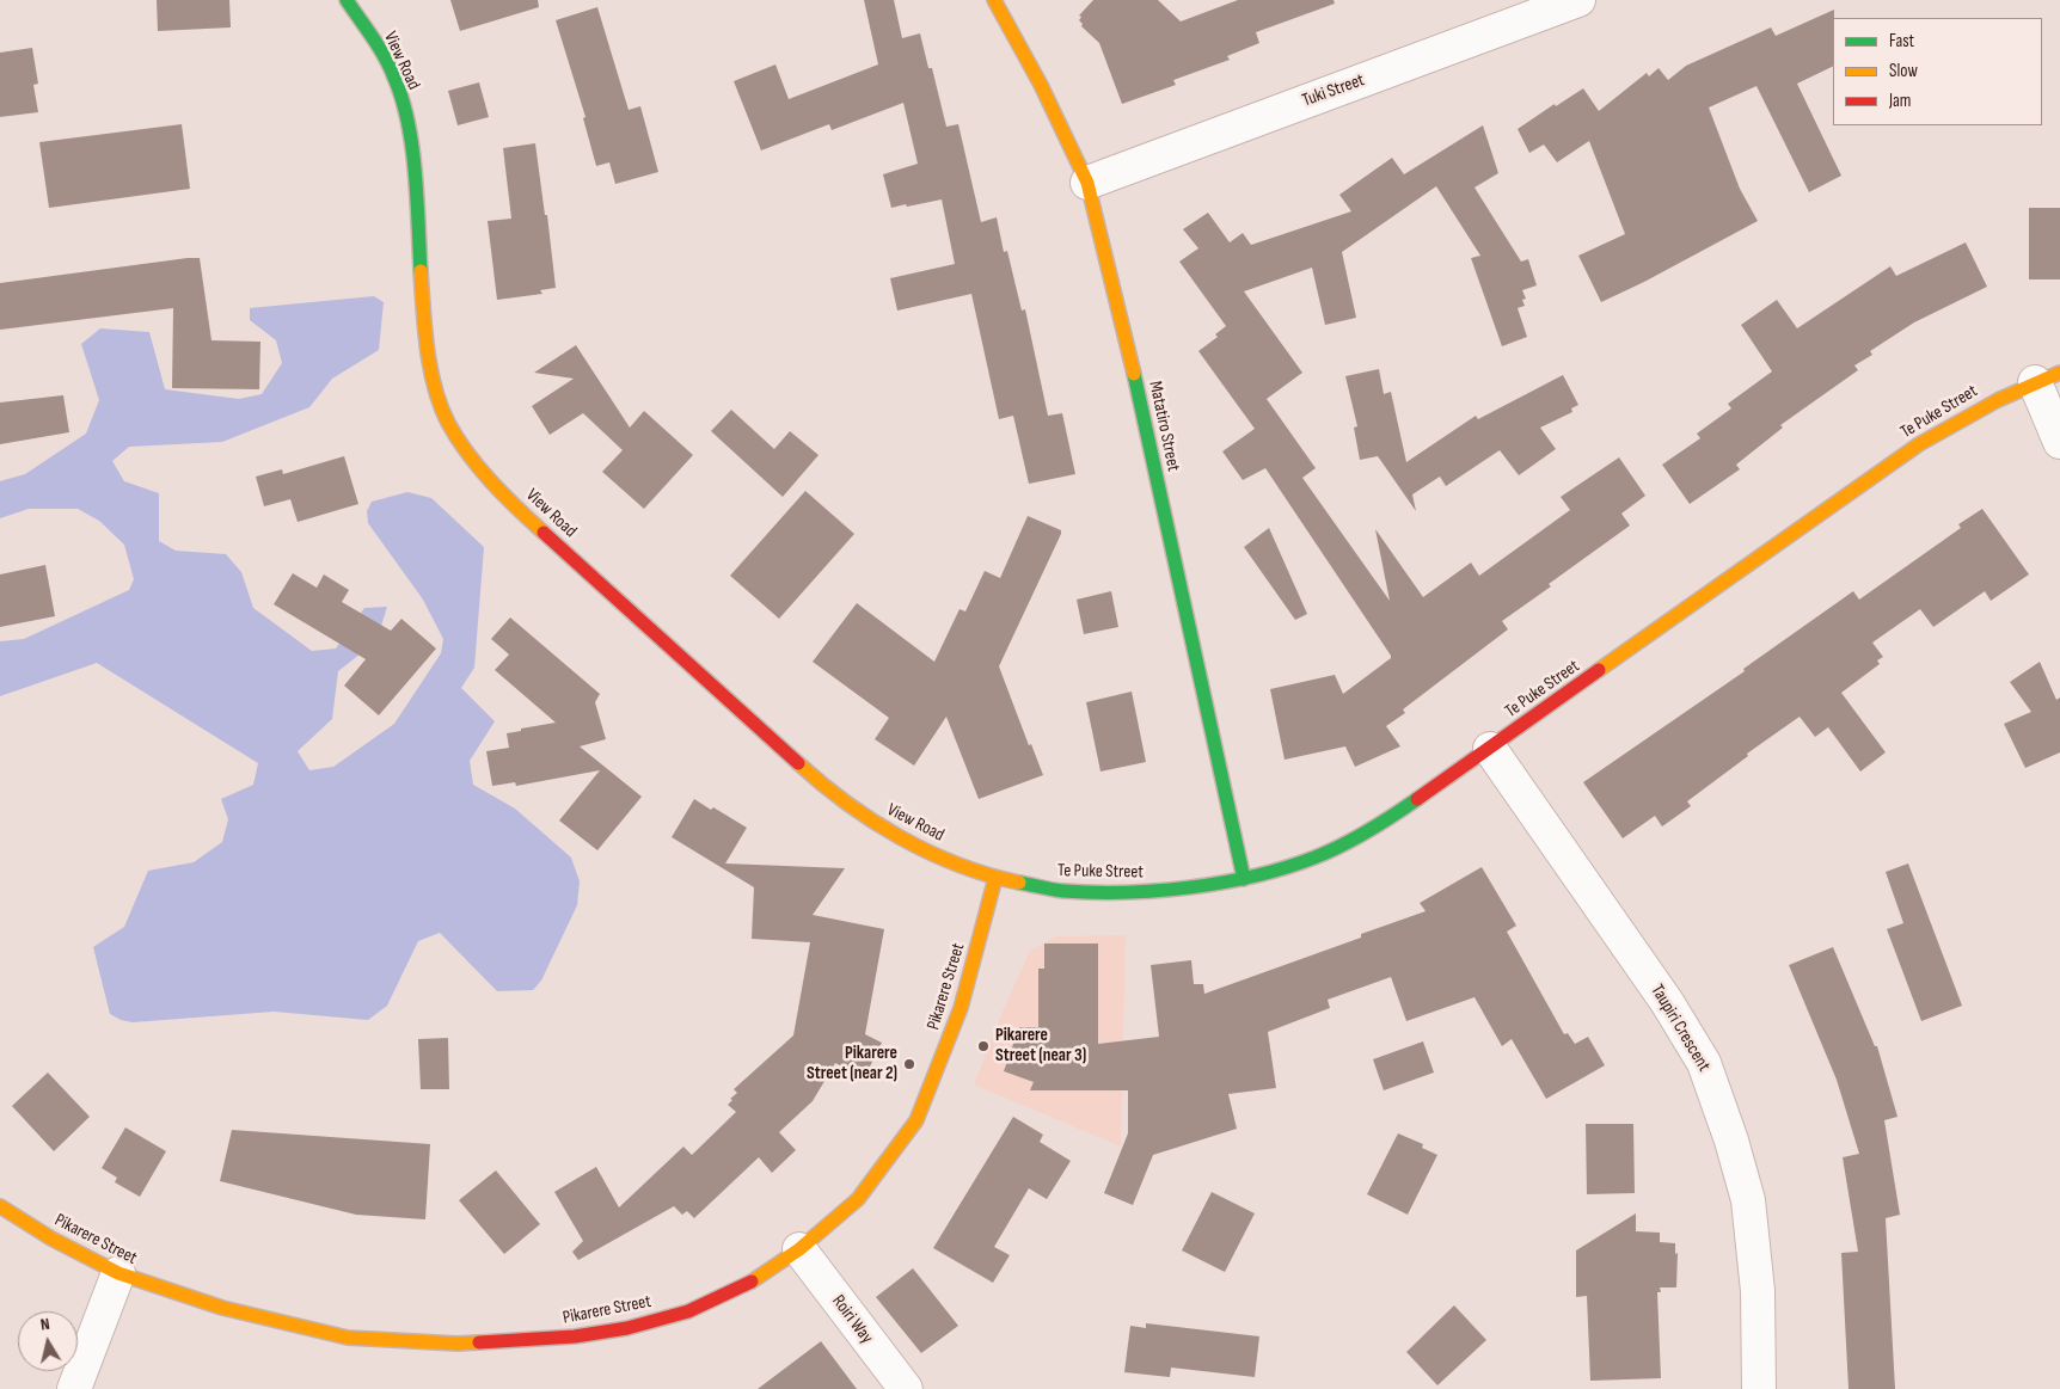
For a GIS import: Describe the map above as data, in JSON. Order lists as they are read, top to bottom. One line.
{"streets":{"street":["View Road","Tuki Street","Te Puke Street","Matatiro Street","Pikarere Street","Taupiri Crescent","Roiri Way"]},"crossings":[["View Road","Te Puke Street"],["View Road","Pikarere Street"],["Tuki Street","Matatiro Street"],["Te Puke Street","Matatiro Street"],["Te Puke Street","Pikarere Street"],["Te Puke Street","Taupiri Crescent"],["Pikarere Street","Roiri Way"]],"places":["Pikarere Street (near 3)","Pikarere Street (near 2)"],"legend":["Fast","Slow","Jam"],"north":"top"}
